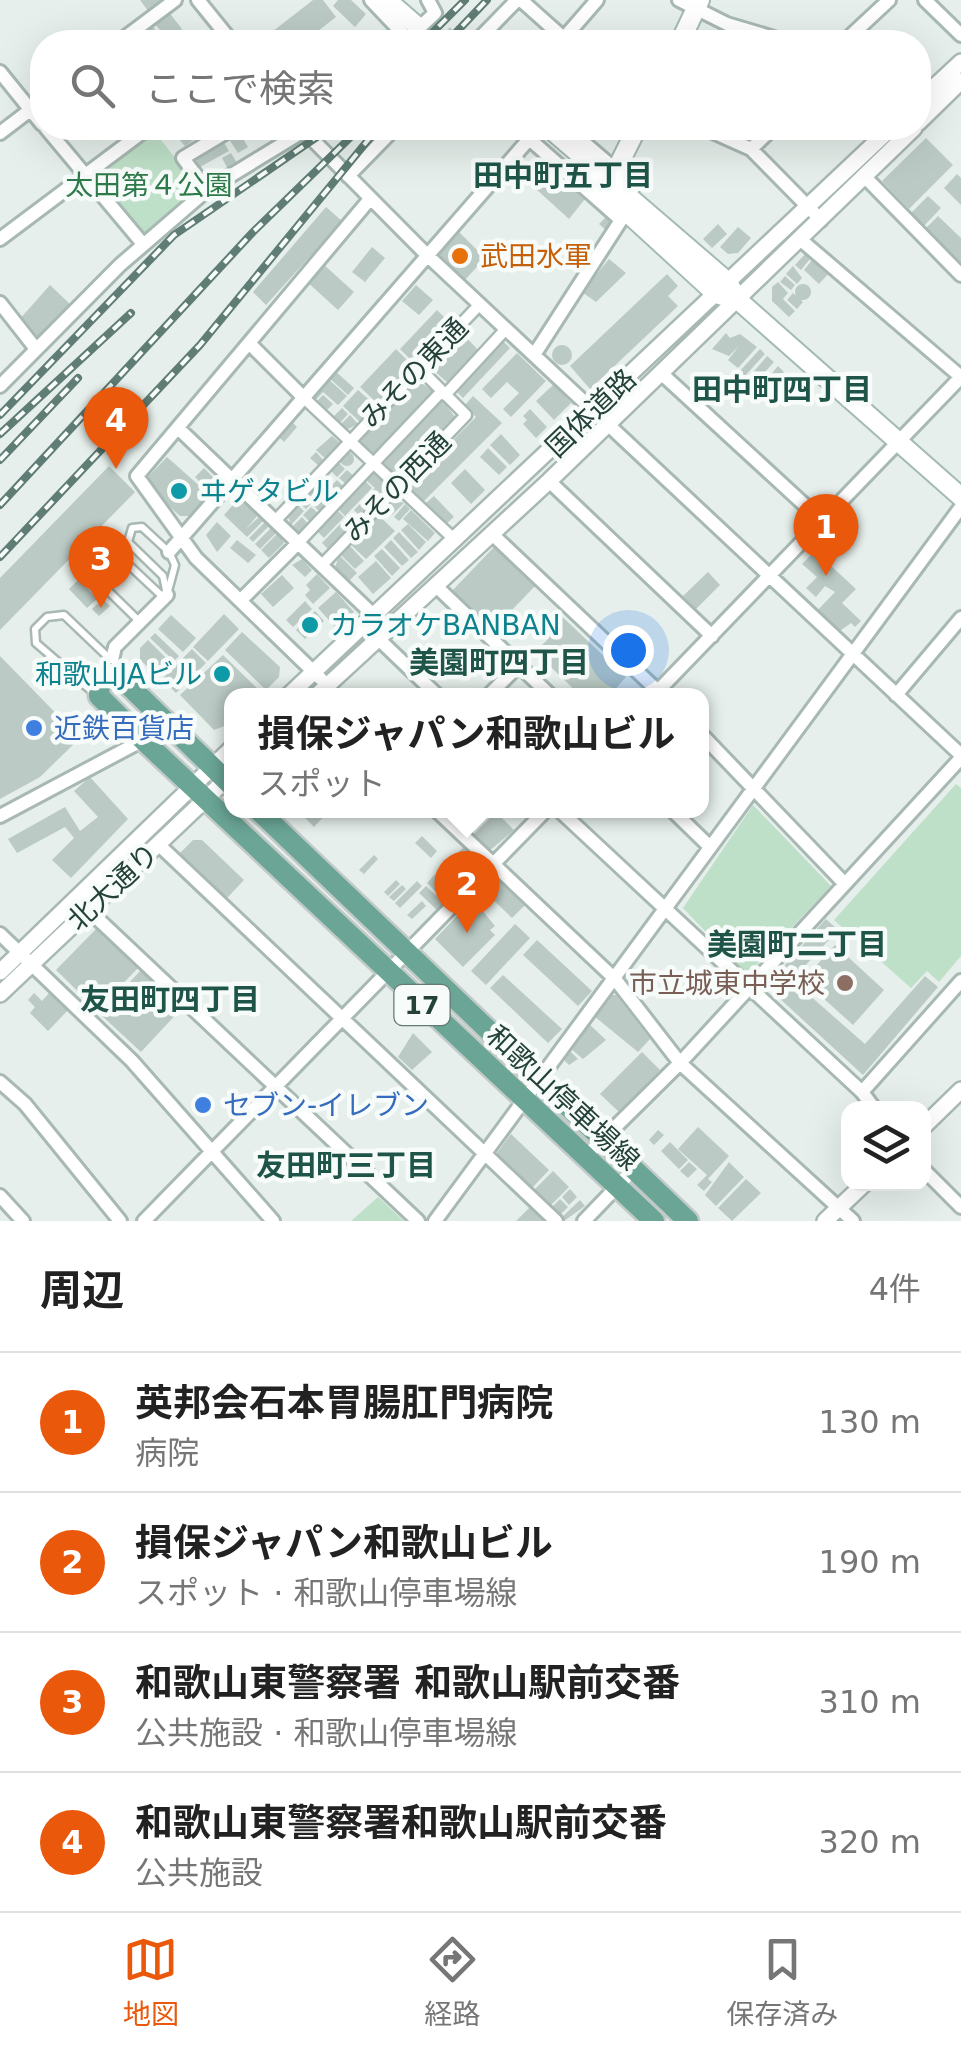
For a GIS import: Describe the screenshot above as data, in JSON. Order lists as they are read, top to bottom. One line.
{"streets":{"main road":["17","和歌山停車場線"],"street":["みその東通","国体道路","みその西通","北大通り"]},"crossings":[["みその東通","国体道路"],["みその東通","みその西通"],["北大通り","和歌山停車場線"]],"districts":["田中町五丁目","田中町四丁目","美園町四丁目","美園町二丁目","友田町四丁目","友田町三丁目"],"parks":["太田第４公園"],"places":["武田水軍","ヰゲタビル","カラオケBANBAN","和歌山JAビル","近鉄百貨店","市立城東中学校","セブン-イレブン"],"page":{"search":"ここで検索","pins":["4","1","3","2"],"popup":["損保ジャパン和歌山ビル","スポット"],"heading":["周辺","4件"],"list":[{"mark":"1","name":"英邦会石本胃腸肛門病院","note":"病院","value":"130 m"},{"mark":"2","name":"損保ジャパン和歌山ビル","note":"スポット · 和歌山停車場線","value":"190 m"},{"mark":"3","name":"和歌山東警察署 和歌山駅前交番","note":"公共施設 · 和歌山停車場線","value":"310 m"},{"mark":"4","name":"和歌山東警察署和歌山駅前交番","note":"公共施設","value":"320 m"}],"nav":["地図","経路","保存済み"]}}
